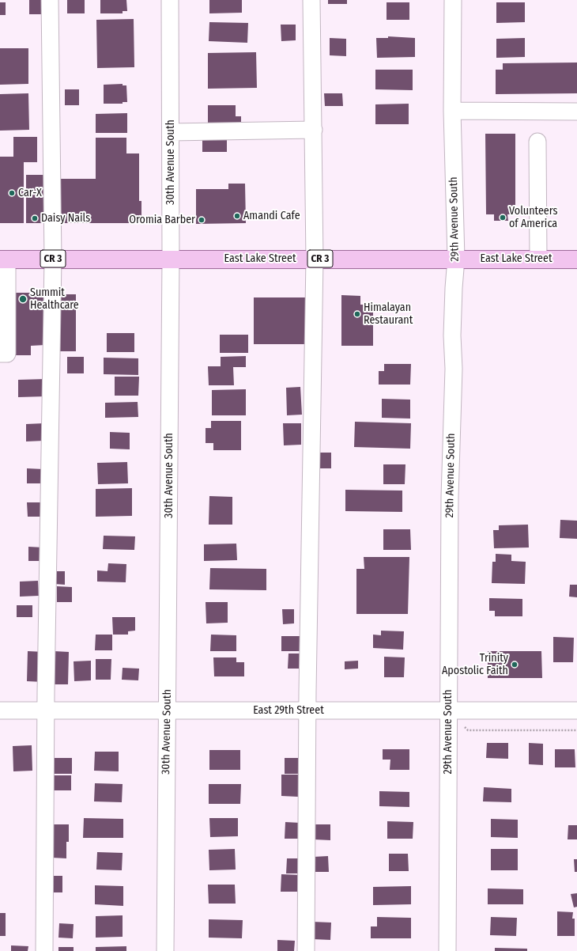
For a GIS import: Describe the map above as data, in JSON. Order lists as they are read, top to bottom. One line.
{"streets":{"main road":["CR 3","East Lake Street"],"street":["30th Avenue South","29th Avenue South","East 29th Street"]},"crossings":[["30th Avenue South","East Lake Street"],["30th Avenue South","East 29th Street"],["29th Avenue South","East Lake Street"],["29th Avenue South","East 29th Street"]],"places":["Car-X","Amandi Cafe","Volunteers of America","Daisy Nails","Oromia Barber","Summit Healthcare","Himalayan Restaurant","Trinity Apostolic Faith"]}
